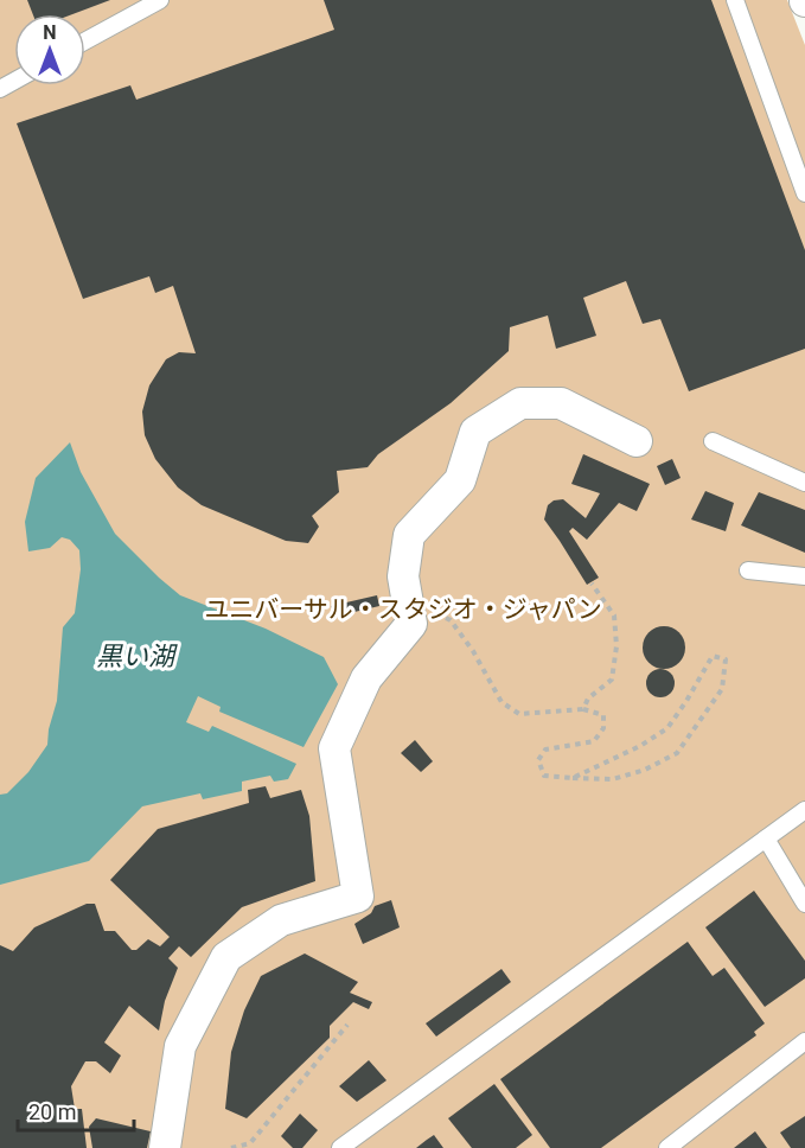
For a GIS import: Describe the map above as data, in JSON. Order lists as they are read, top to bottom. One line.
{"water":["黒い湖"],"parks":["ユニバーサル・スタジオ・ジャパン"],"scale_bar":"20 m","north":"top"}
